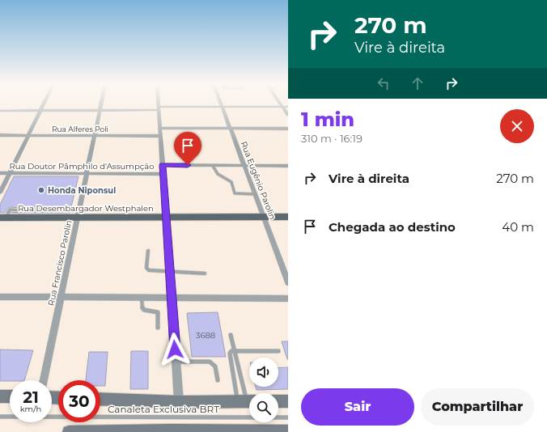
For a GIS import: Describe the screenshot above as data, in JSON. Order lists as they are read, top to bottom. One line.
{"streets":{"main road":["Rua Desembargador Westphalen"],"street":["Rua Alferes Poli","Rua Doutor Pâmphilo d'Assumpção","Rua Eugênio Parolin","Rua Francisco Parolin"],"lane":["Canaleta Exclusiva BRT"]},"crossings":[["Rua Alferes Poli","Rua Francisco Parolin"],["Rua Doutor Pâmphilo d'Assumpção","Rua Eugênio Parolin"],["Rua Doutor Pâmphilo d'Assumpção","Rua Francisco Parolin"],["Rua Eugênio Parolin","Rua Desembargador Westphalen"],["Rua Desembargador Westphalen","Rua Francisco Parolin"]],"places":["Honda Niponsul"],"house_numbers":["3688"],"page":{"turn":["270 m","Vire à direita"],"heading":["1 min","310 m · 16:19"],"list":[{"name":"Vire à direita","value":"270 m"},{"name":"Chegada ao destino","value":"40 m"}],"speed":"21 km/h","limit":"30","buttons":["Sair","Compartilhar"]}}
